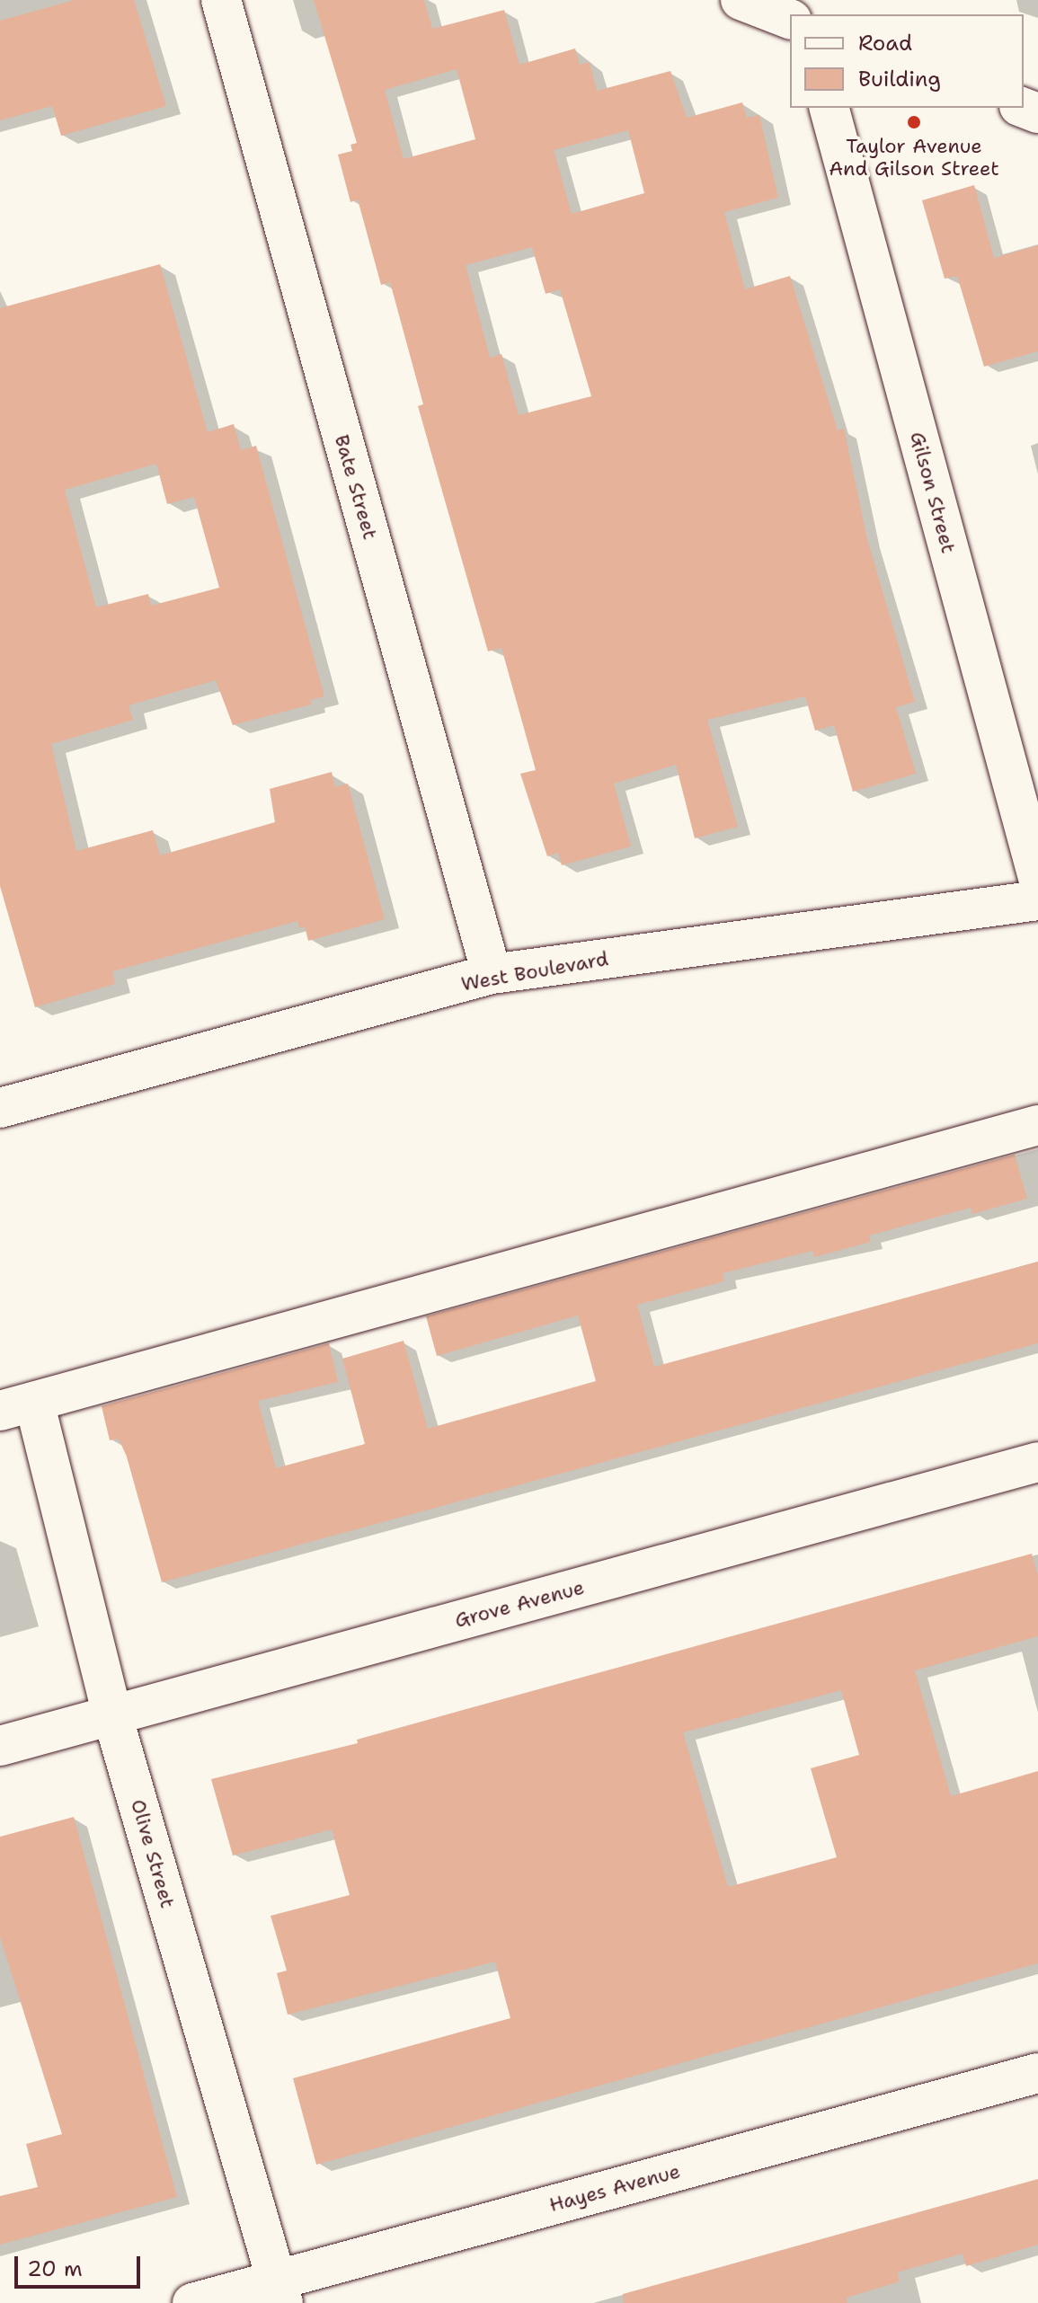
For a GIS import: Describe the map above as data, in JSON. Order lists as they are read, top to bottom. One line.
{"streets":{"street":["Bate Street","Gilson Street","West Boulevard","Grove Avenue","Olive Street","Hayes Avenue"]},"crossings":[["Bate Street","West Boulevard"],["Grove Avenue","Olive Street"],["Olive Street","Hayes Avenue"]],"places":["Taylor Avenue And Gilson Street"],"legend":["Road","Building"],"scale_bar":"20 m"}
